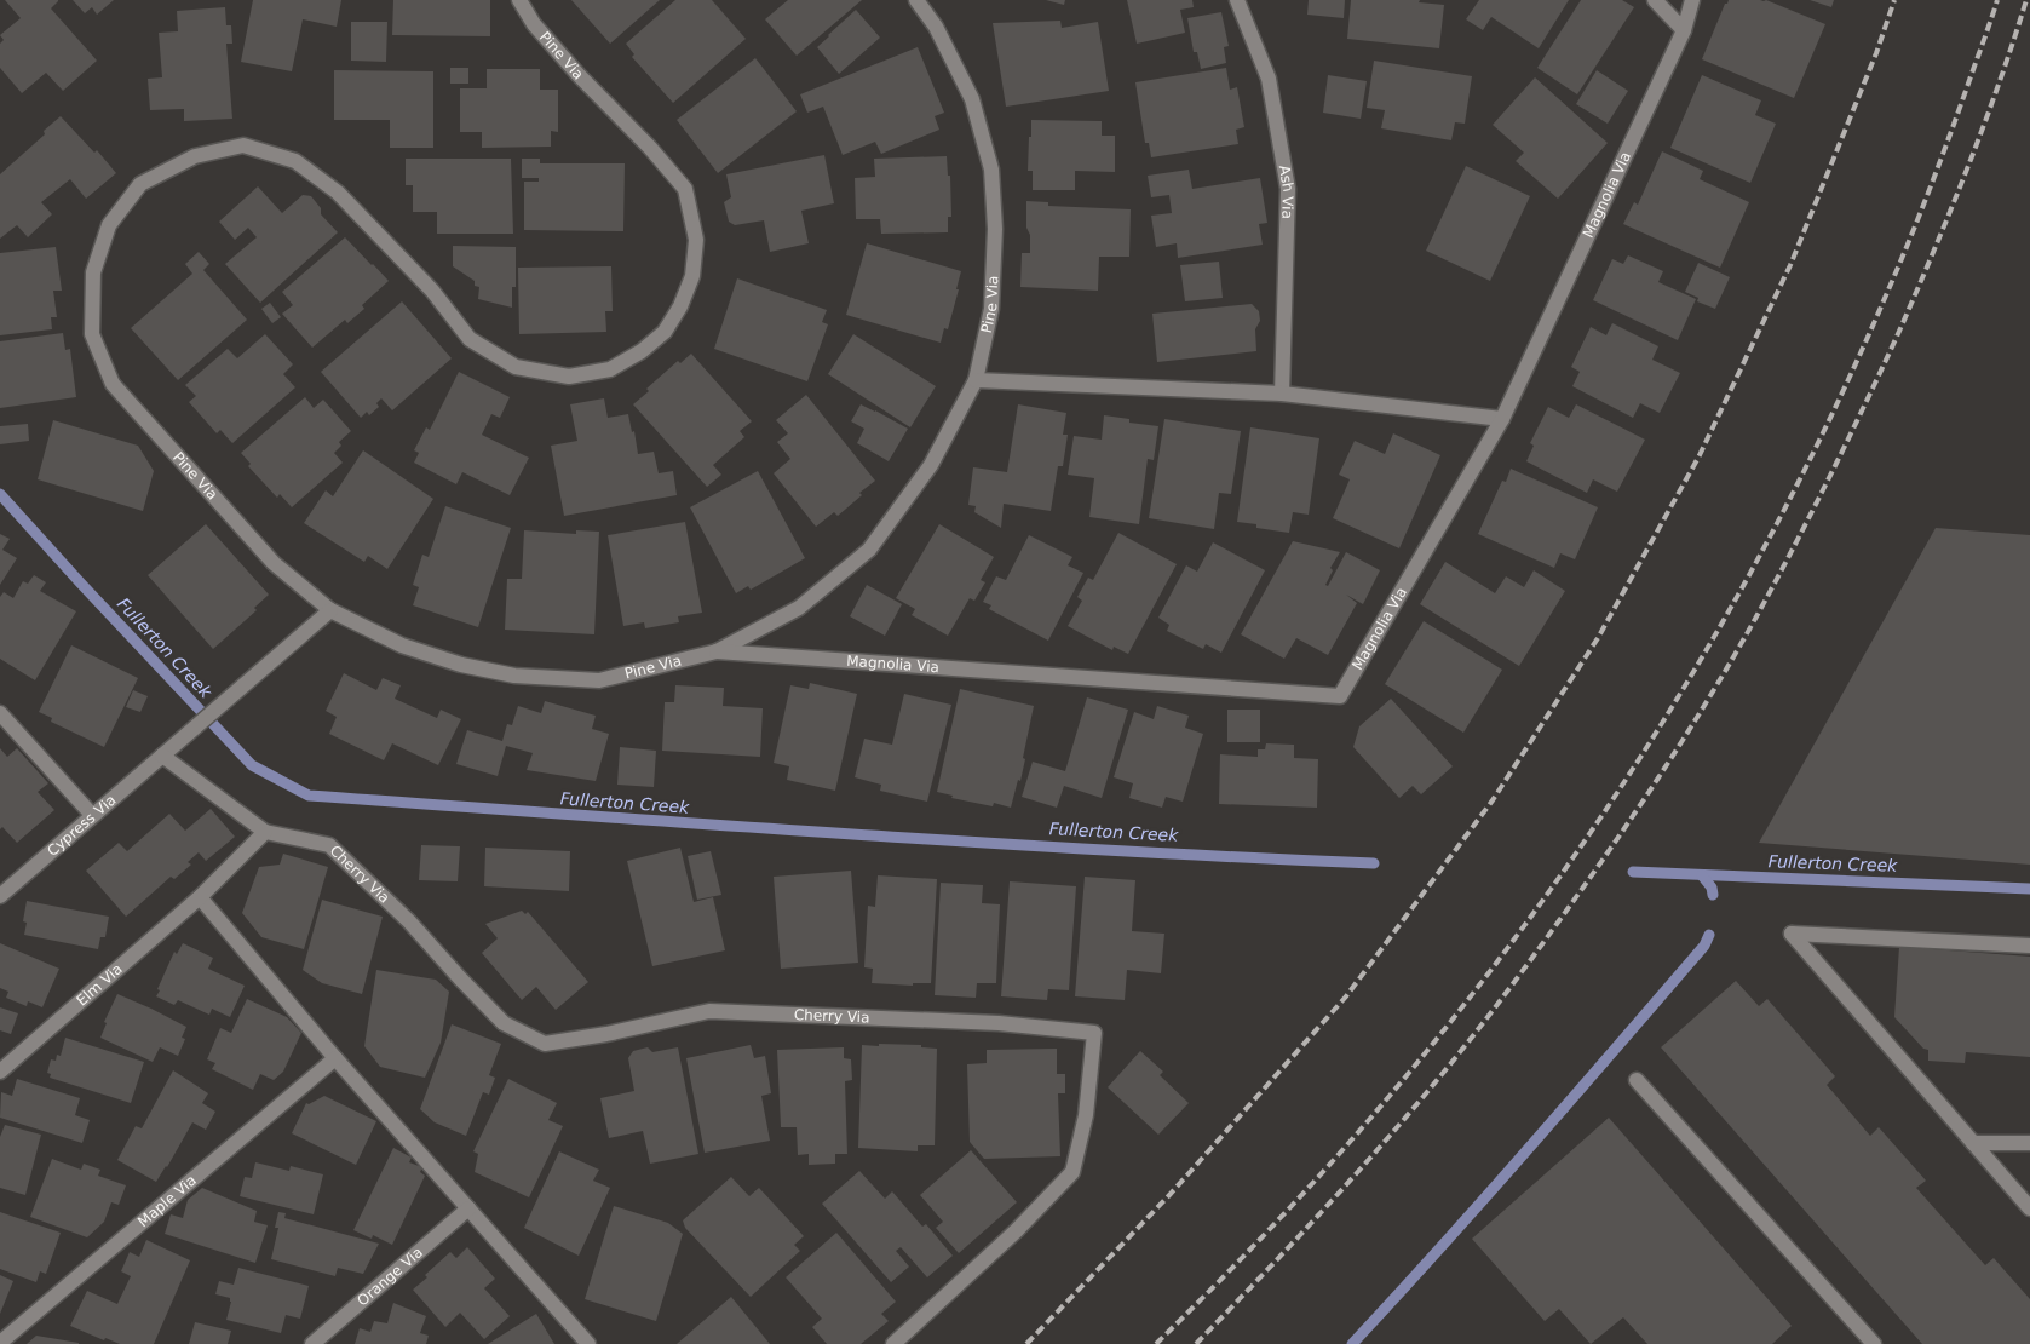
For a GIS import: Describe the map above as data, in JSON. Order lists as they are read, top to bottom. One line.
{"streets":{"street":["Pine Via","Ash Via","Magnolia Via","Cypress Via","Cherry Via","Elm Via","Maple Via","Orange Via"]},"crossings":[["Pine Via","Magnolia Via"],["Pine Via","Cypress Via"],["Cypress Via","Cherry Via"]],"water":["Fullerton Creek"]}
